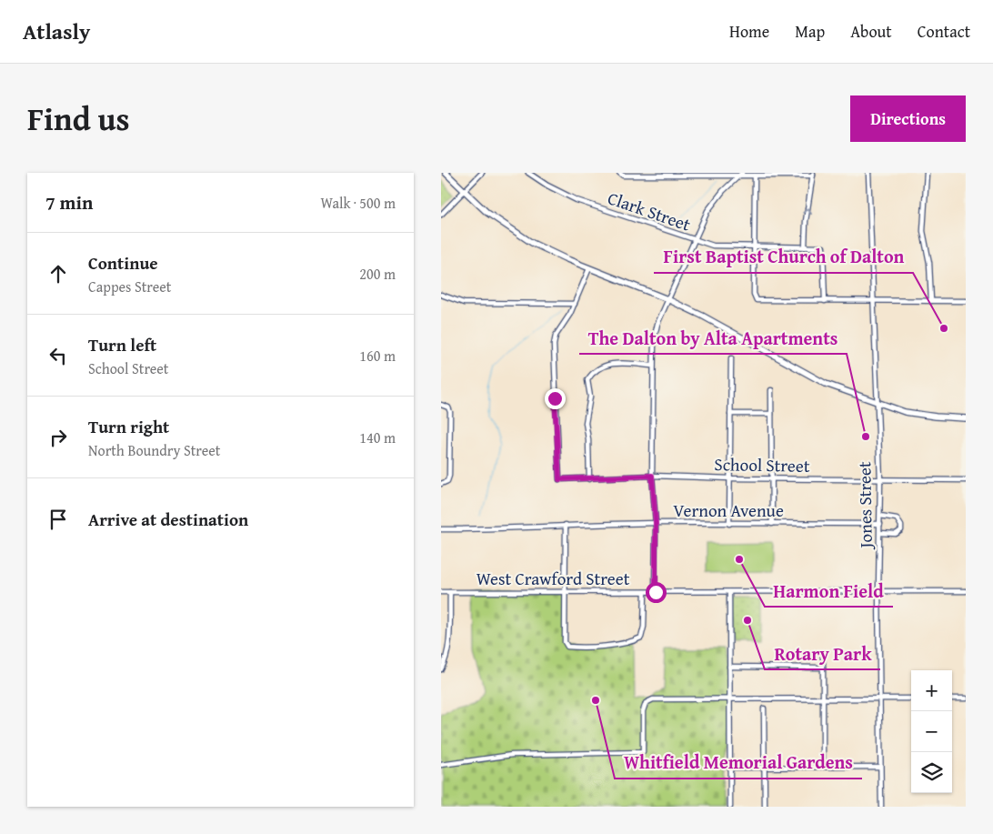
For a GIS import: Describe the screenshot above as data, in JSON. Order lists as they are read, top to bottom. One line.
{"streets":{"street":["Clark Street","School Street","Jones Street","Vernon Avenue","West Crawford Street"]},"crossings":[["School Street","Jones Street"],["Jones Street","Vernon Avenue"],["Jones Street","West Crawford Street"]],"places":["First Baptist Church of Dalton","The Dalton by Alta Apartments","Harmon Field","Rotary Park","Whitfield Memorial Gardens"],"page":{"header":"Atlasly","nav":["Home","Map","About","Contact"],"title":"Find us","buttons":"Directions","heading":["7 min","Walk · 500 m"],"list":[["Continue","Cappes Street","200 m"],["Turn left","School Street","160 m"],["Turn right","North Boundry Street","140 m"],"Arrive at destination"],"map_buttons":["+","−"]}}
